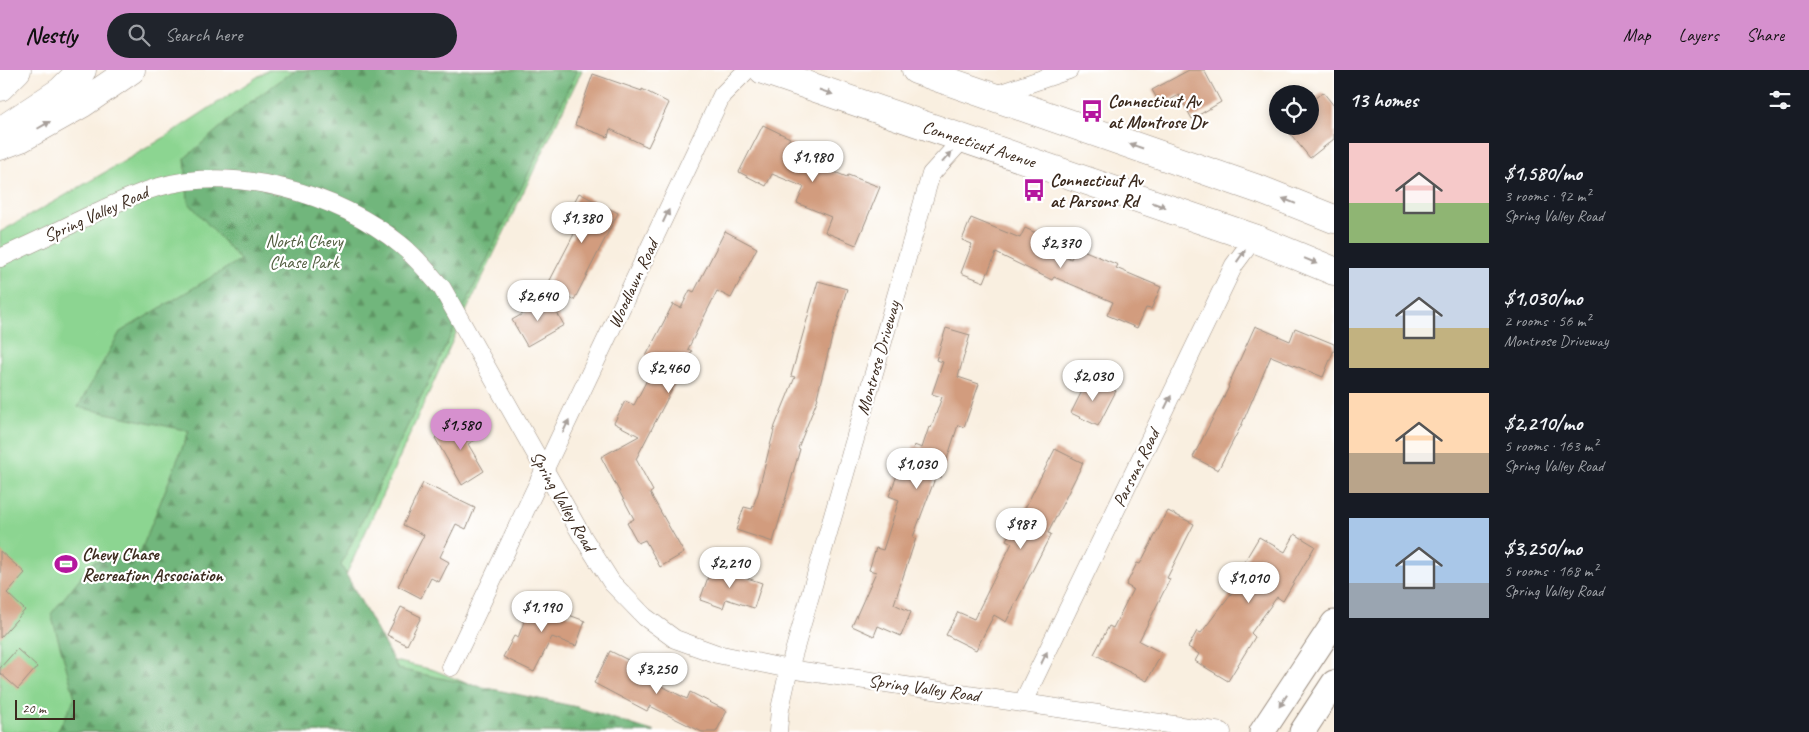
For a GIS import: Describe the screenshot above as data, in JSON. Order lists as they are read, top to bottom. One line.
{"streets":{"main road":["Connecticut Avenue"],"street":["Spring Valley Road","Woodlawn Road","Montrose Driveway","Parsons Road"]},"crossings":[["Connecticut Avenue","Montrose Driveway"],["Connecticut Avenue","Parsons Road"],["Spring Valley Road","Woodlawn Road"],["Spring Valley Road","Montrose Driveway"],["Spring Valley Road","Parsons Road"]],"one_way":["Woodlawn Road","Montrose Driveway","Parsons Road"],"parks":["North Chevy Chase Park"],"places":{"bus stop":["Connecticut Av at Montrose Dr","Connecticut Av at Parsons Rd"],"sports":["Chevy Chase Recreation Association"]},"scale_bar":"20 m","page":{"header":"Nestly","search":"Search here","nav":["Map","Layers","Share"],"heading":"13 homes","list":[{"name":"$1,580/mo","note":"3 rooms · 92 m² · Spring Valley Road"},{"name":"$1,030/mo","note":"2 rooms · 56 m² · Montrose Driveway"},{"name":"$2,210/mo","note":"5 rooms · 163 m² · Spring Valley Road"},{"name":"$3,250/mo","note":"5 rooms · 168 m² · Spring Valley Road"}],"price":["$1,980","$1,380","$2,370","$2,640","$2,460","$2,030","$1,580","$1,030","$987","$2,210","$1,010","$1,190","$3,250"],"scale":"20 m"}}
